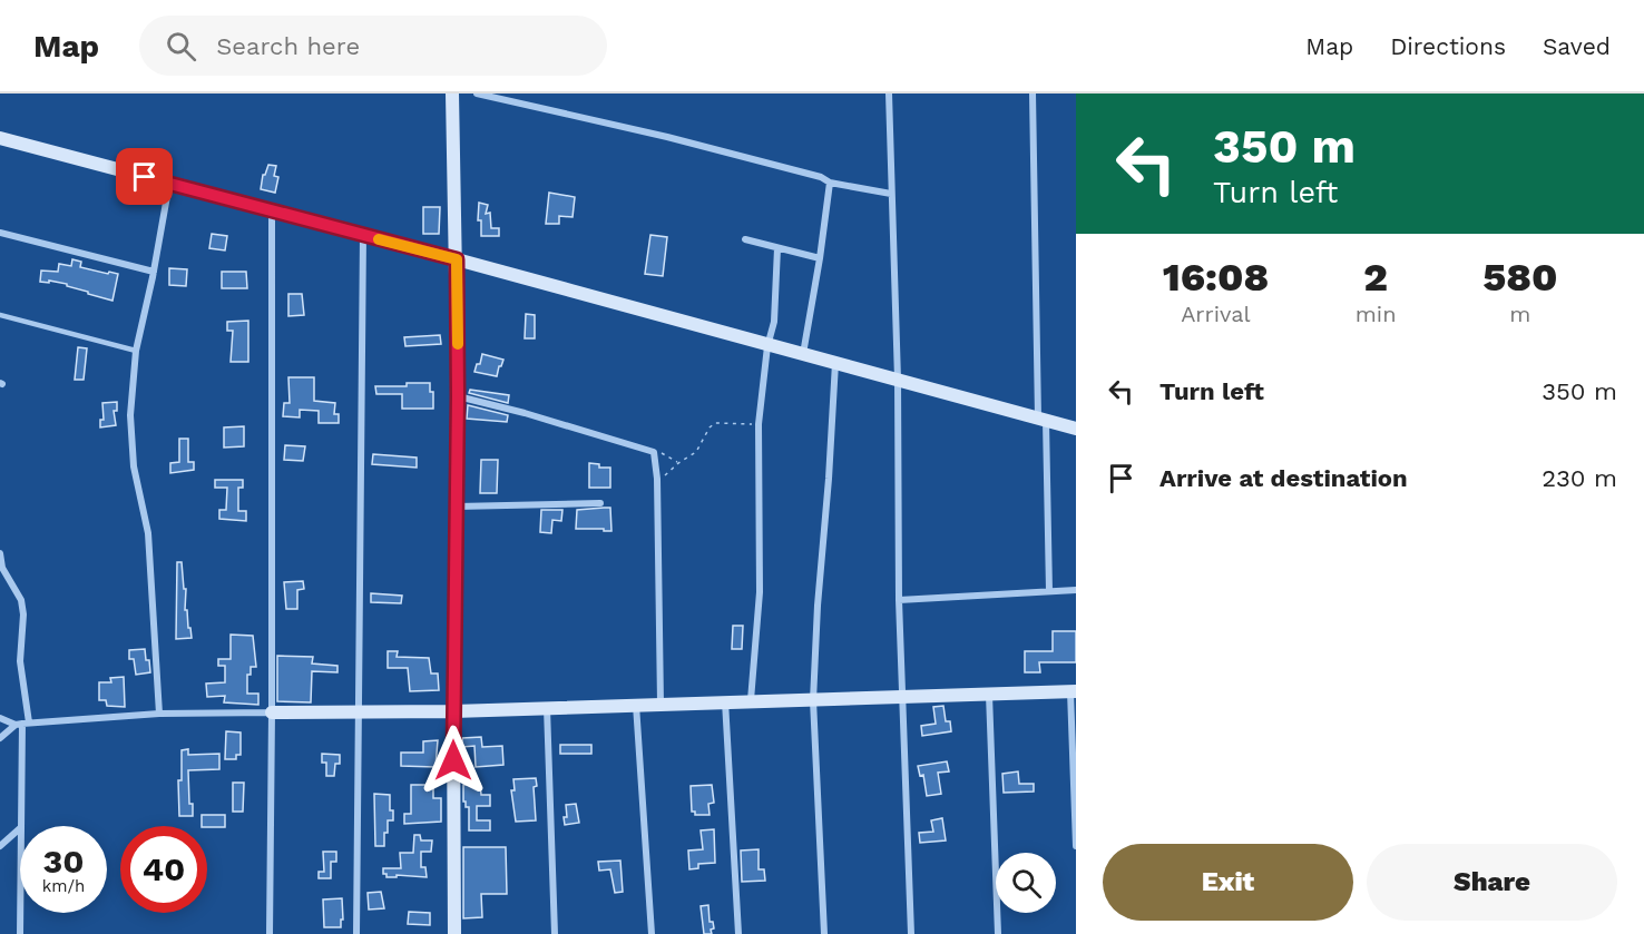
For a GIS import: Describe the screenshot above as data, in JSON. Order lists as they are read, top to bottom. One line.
{"page":{"header":"Map","search":"Search here","nav":["Map","Directions","Saved"],"turn":["350 m","Turn left"],"eta":["16:08","Arrival","2","min","580","m"],"list":[{"name":"Turn left","value":"350 m"},{"name":"Arrive at destination","value":"230 m"}],"speed":"30 km/h","limit":"40","buttons":["Exit","Share"]}}
